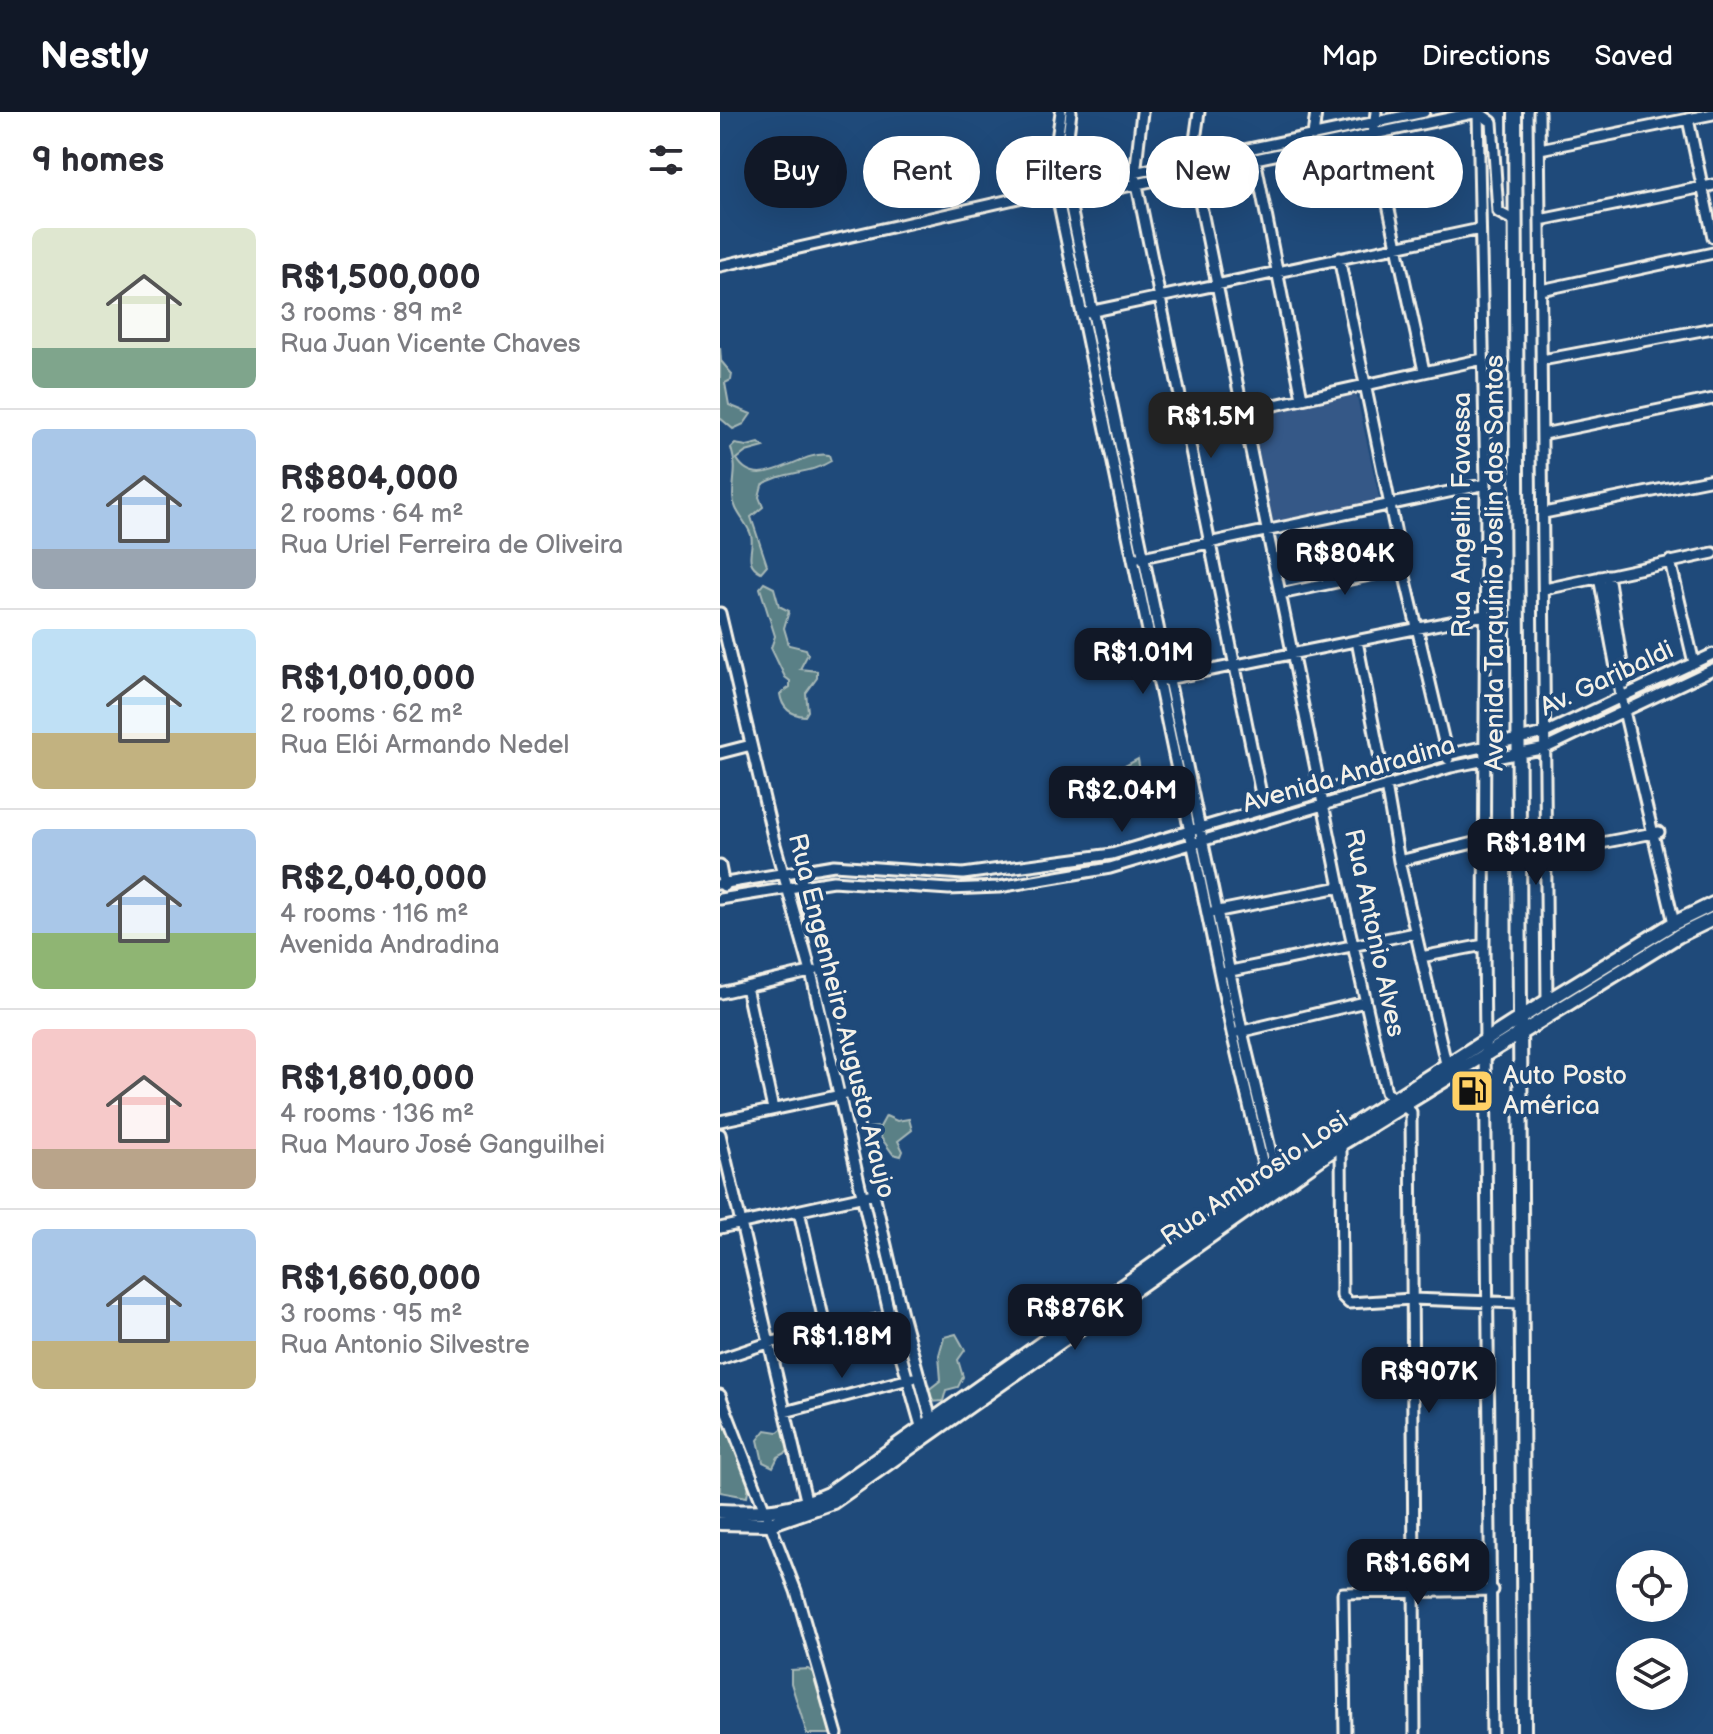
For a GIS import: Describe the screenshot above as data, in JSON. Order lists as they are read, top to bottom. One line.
{"streets":{"street":["Rua Angelin Favassa","Avenida Tarquínio Joslin dos Santos","Av. Garibaldi","Avenida Andradina","Rua Antonio Alves","Rua Engenheiro Augusto Araujo","Rua Ambrosio Losi"]},"crossings":[["Rua Angelin Favassa","Avenida Andradina"],["Avenida Tarquínio Joslin dos Santos","Av. Garibaldi"],["Avenida Tarquínio Joslin dos Santos","Avenida Andradina"],["Av. Garibaldi","Avenida Andradina"],["Avenida Andradina","Rua Antonio Alves"],["Avenida Andradina","Rua Engenheiro Augusto Araujo"],["Rua Antonio Alves","Rua Ambrosio Losi"],["Rua Engenheiro Augusto Araujo","Rua Ambrosio Losi"]],"places":{"fuel station":["Auto Posto América"]},"page":{"header":"Nestly","nav":["Map","Directions","Saved"],"heading":"9 homes","chip":["Buy","Rent","Filters","New","Apartment"],"list":[{"name":"R$1,500,000","note":"3 rooms · 89 m² · Rua Juan Vicente Chaves"},{"name":"R$804,000","note":"2 rooms · 64 m² · Rua Uriel Ferreira de Oliveira"},{"name":"R$1,010,000","note":"2 rooms · 62 m² · Rua Elói Armando Nedel"},{"name":"R$2,040,000","note":"4 rooms · 116 m² · Avenida Andradina"},{"name":"R$1,810,000","note":"4 rooms · 136 m² · Rua Mauro José Ganguilhei"},{"name":"R$1,660,000","note":"3 rooms · 95 m² · Rua Antonio Silvestre"}],"price":["R$1.5M","R$804K","R$1.01M","R$2.04M","R$1.81M","R$876K","R$1.18M","R$907K","R$1.66M"]}}
